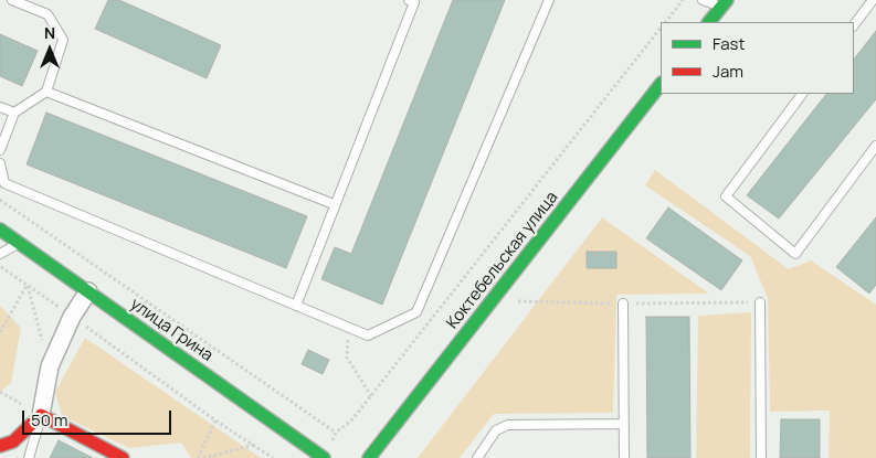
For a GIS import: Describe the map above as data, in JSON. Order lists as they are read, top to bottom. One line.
{"streets":{"street":["Коктебельская улица","улица Грина"]},"legend":["Fast","Jam"],"scale_bar":"50 m","north":"top"}
